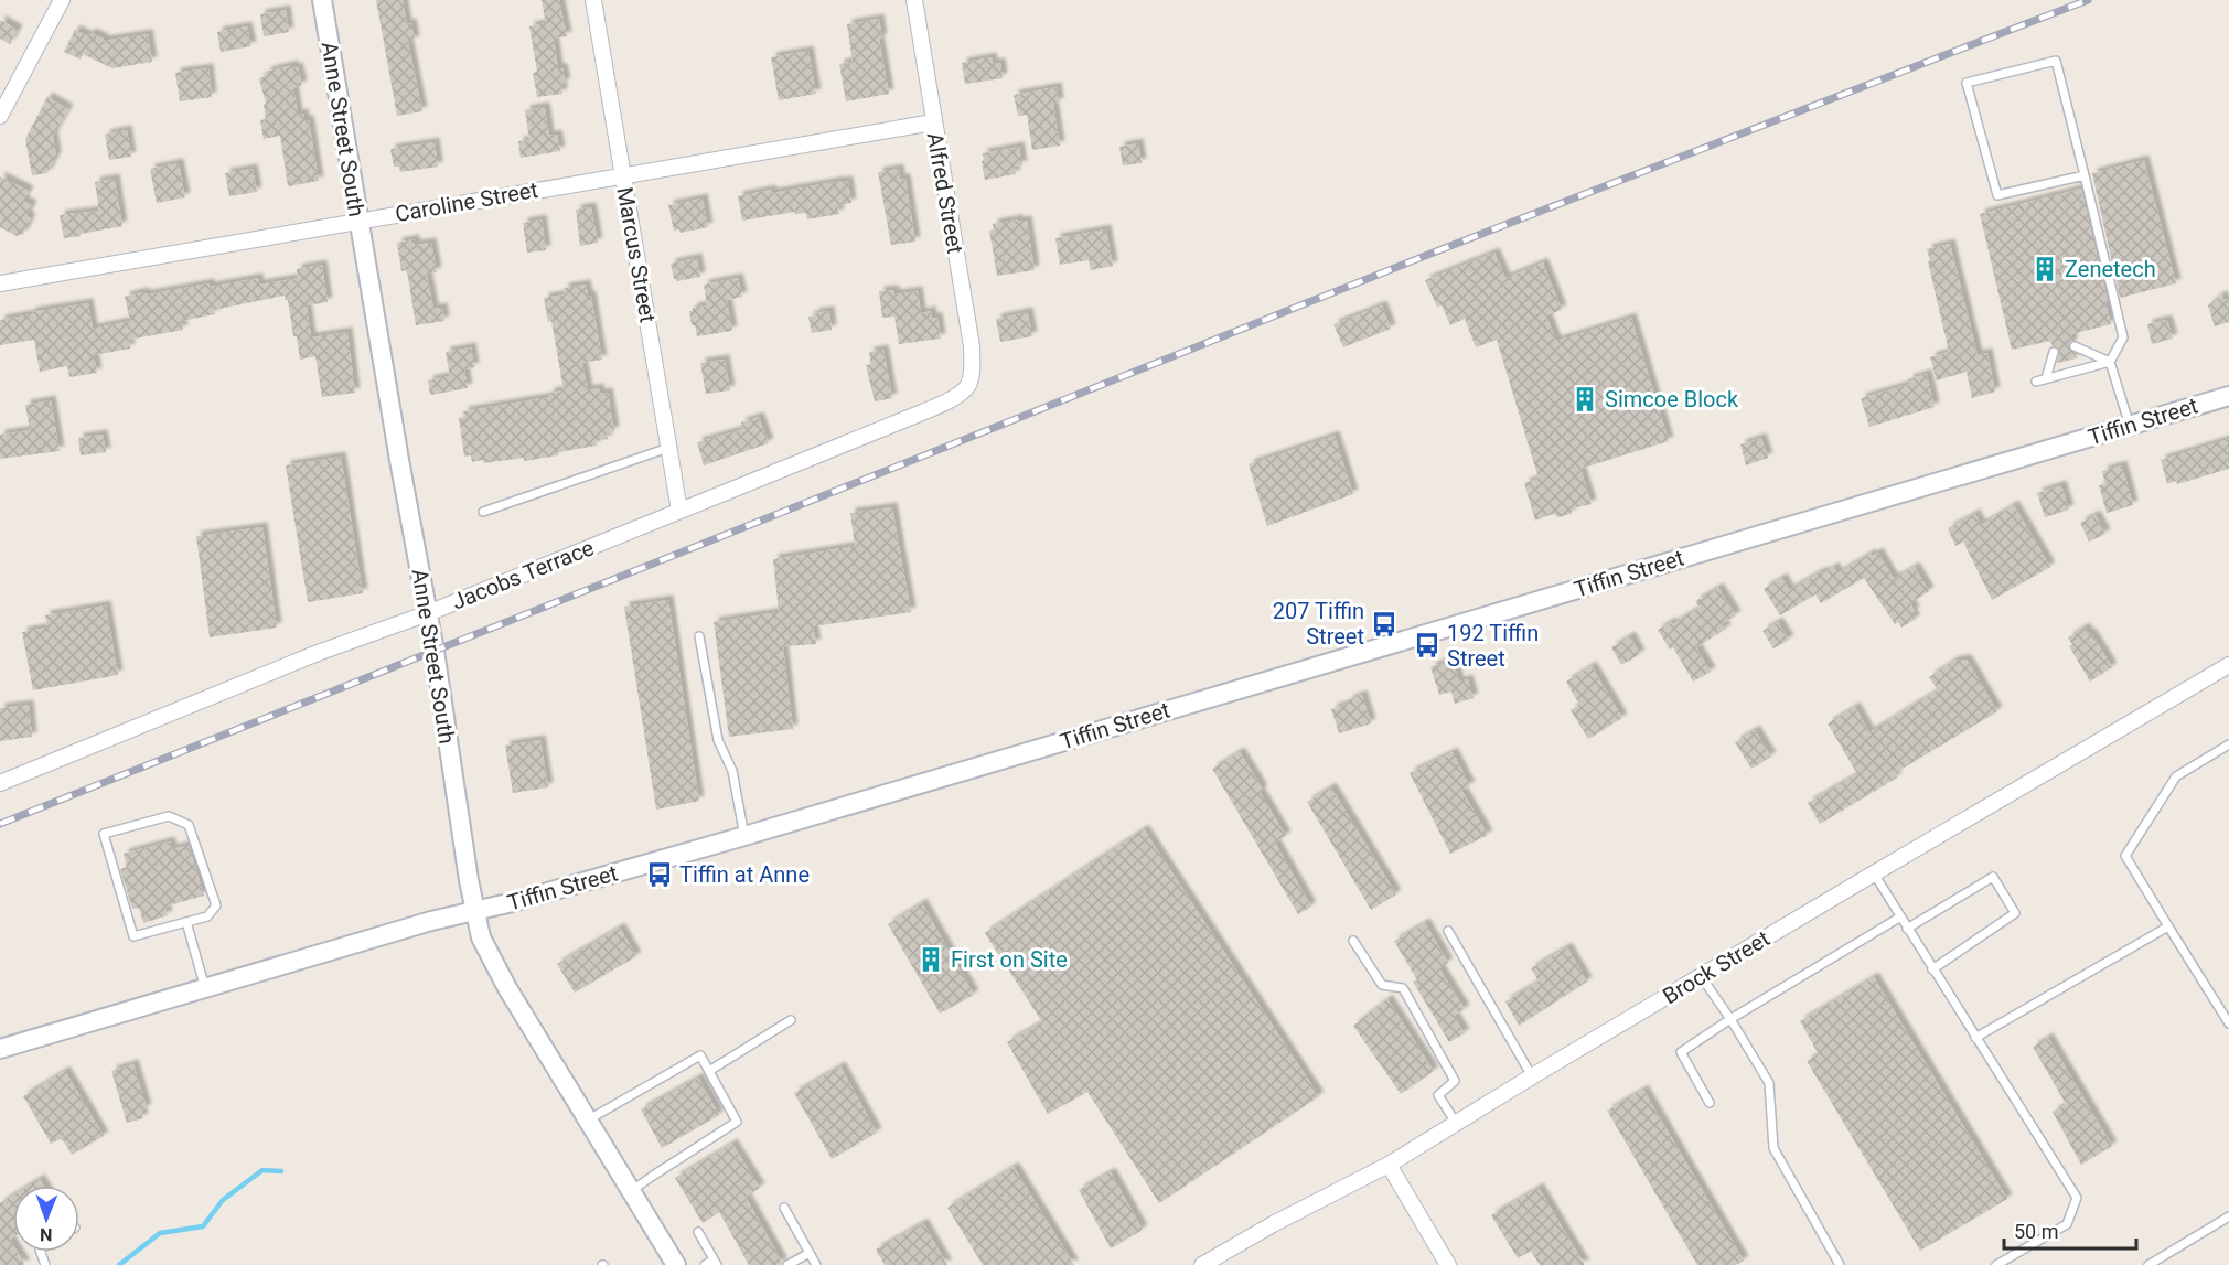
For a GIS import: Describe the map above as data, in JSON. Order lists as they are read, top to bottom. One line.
{"streets":{"street":["Anne Street South","Alfred Street","Caroline Street","Marcus Street","Tiffin Street","Jacobs Terrace","Brock Street"]},"crossings":[["Anne Street South","Caroline Street"],["Anne Street South","Tiffin Street"],["Anne Street South","Jacobs Terrace"],["Alfred Street","Caroline Street"],["Alfred Street","Jacobs Terrace"],["Caroline Street","Marcus Street"],["Marcus Street","Jacobs Terrace"]],"places":{"building":["Zenetech","Simcoe Block","First on Site"],"bus stop":["207 Tiffin Street","192 Tiffin Street","Tiffin at Anne"]},"scale_bar":"50 m","north":"bottom"}
